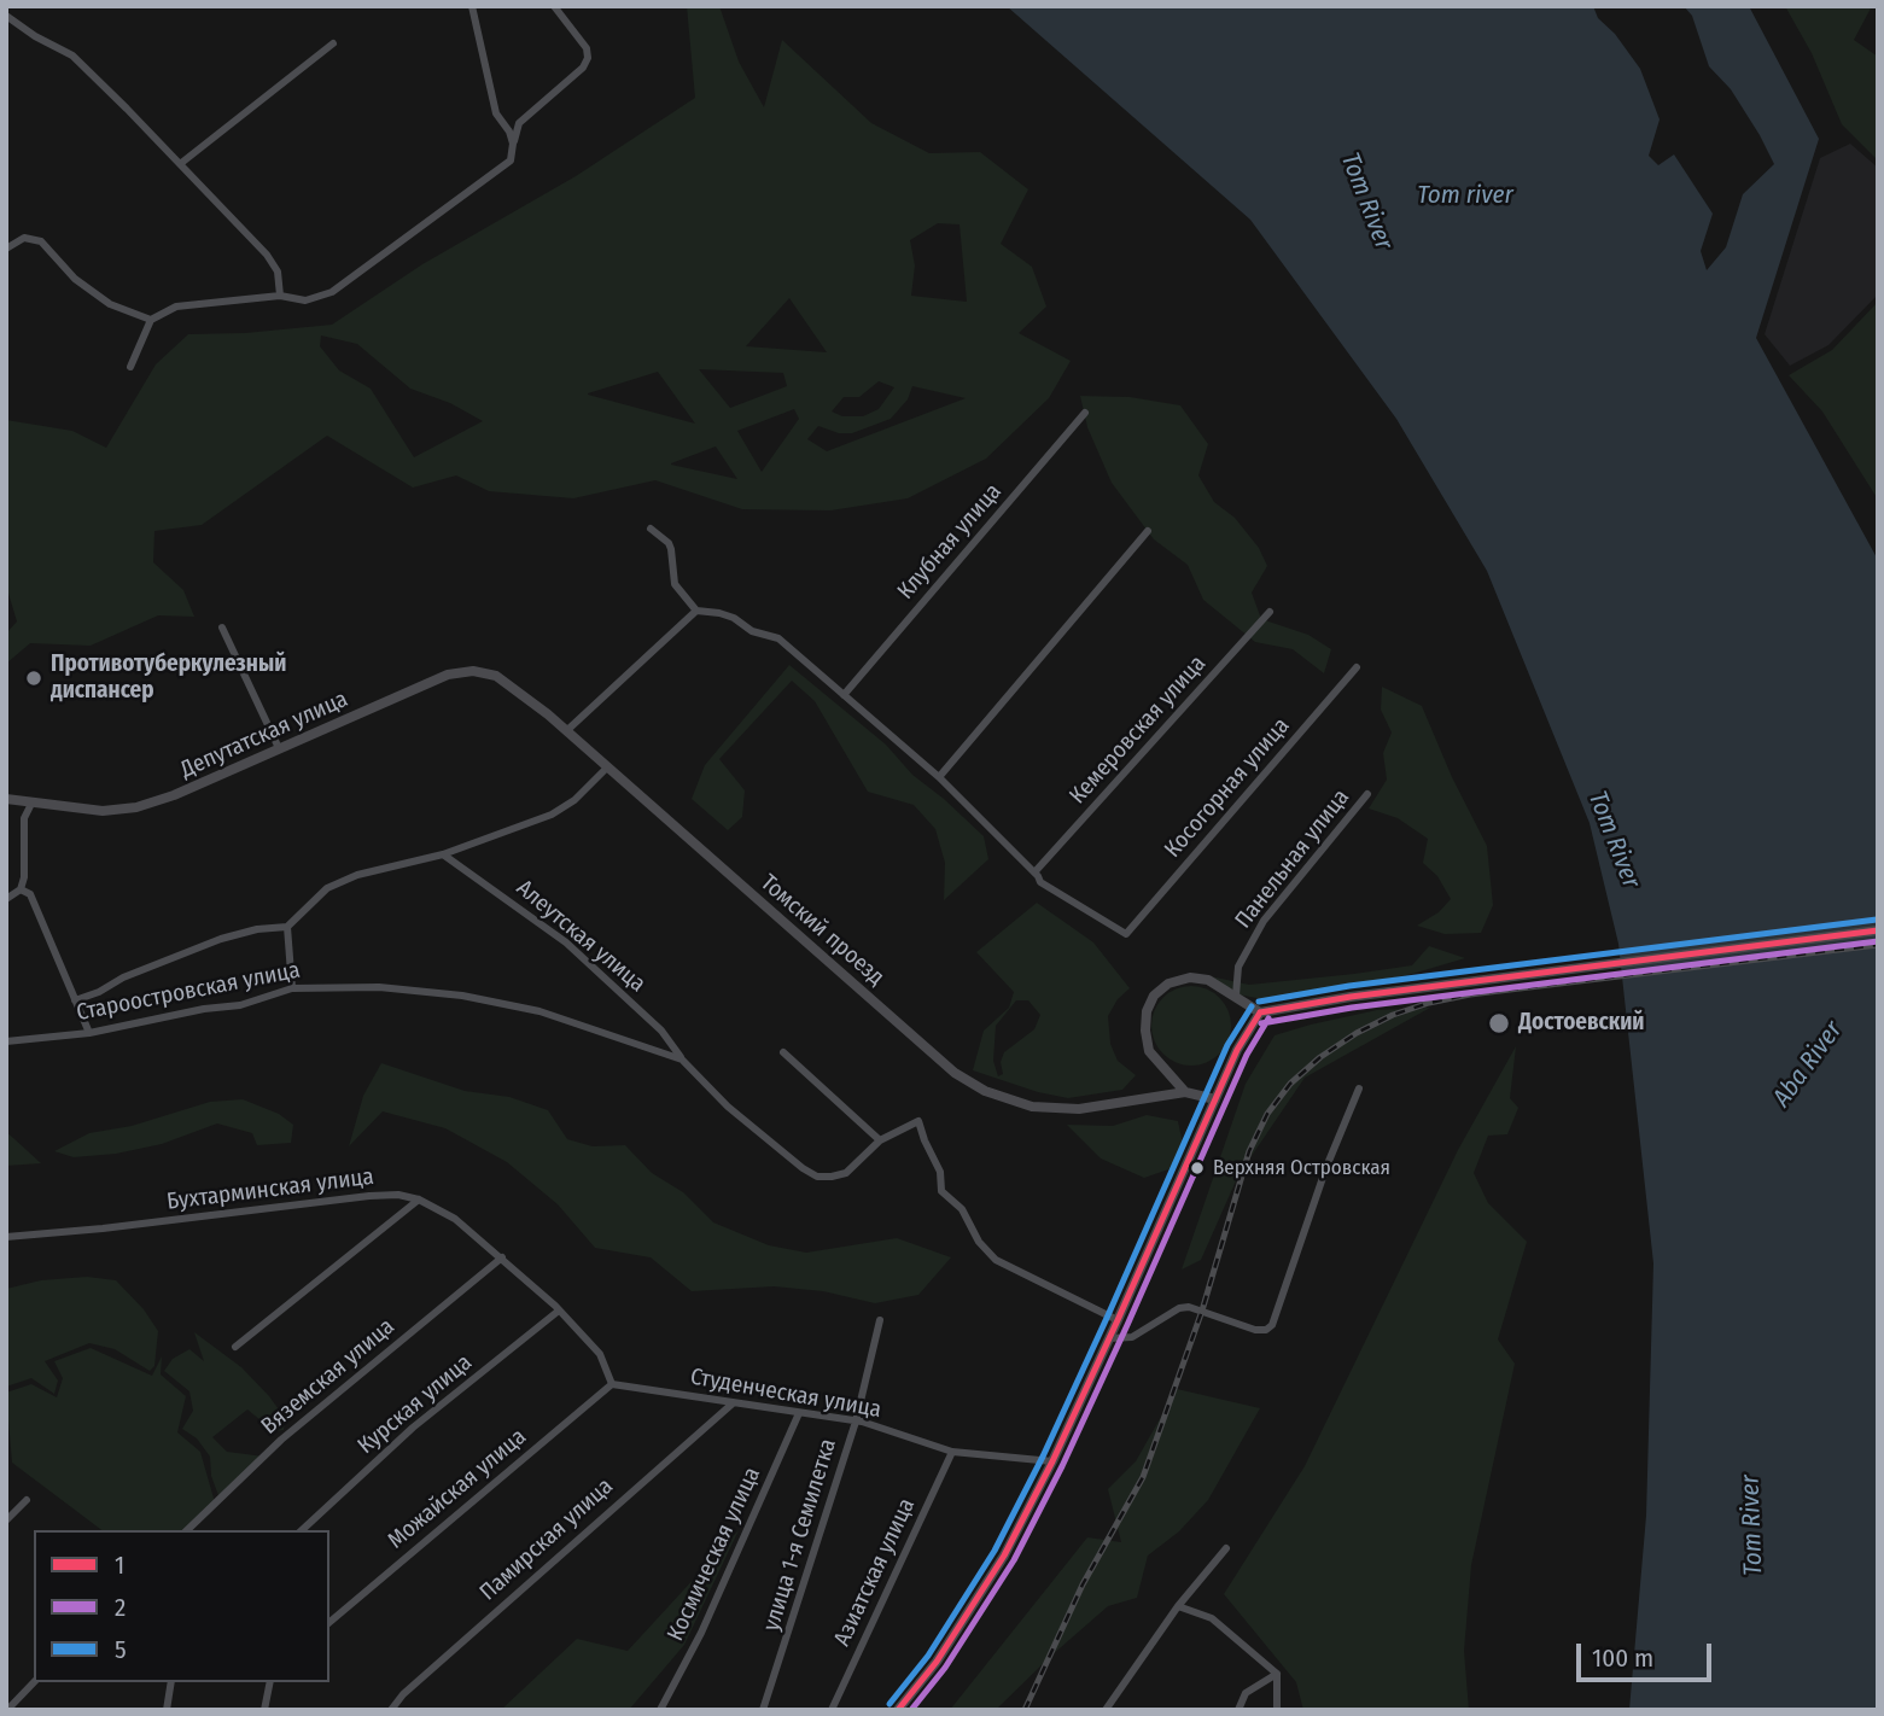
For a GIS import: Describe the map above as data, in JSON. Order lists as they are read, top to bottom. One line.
{"streets":{"main road":["Депутатская улица","Томский проезд"],"street":["Клубная улица","Кемеровская улица","Косогорная улица","Панельная улица","Алеутская улица","Староостровская улица","Бухтарминская улица","Вяземская улица","Студенческая улица","Курская улица","Можайская улица","улица 1-я Семилетка","Памирская улица","Космическая улица","Азиатская улица"]},"crossings":[["Кемеровская улица","Косогорная улица"],["Депутатская улица","Томский проезд"],["Панельная улица","Томский проезд"],["Алеутская улица","Староостровская улица"],["Бухтарминская улица","Вяземская улица"],["Бухтарминская улица","Студенческая улица"],["Бухтарминская улица","Курская улица"],["Бухтарминская улица","Можайская улица"],["Студенческая улица","Можайская улица"],["Студенческая улица","улица 1-я Семилетка"],["Студенческая улица","Памирская улица"],["Студенческая улица","Космическая улица"],["Студенческая улица","Азиатская улица"]],"water":["Tom river","Tom River","Aba River"],"places":["Противотуберкулезный диспансер","Достоевский","Верхняя Островская"],"lines":["transit line 5","transit line 1","transit line 2"],"legend":["1","2","5"],"scale_bar":"100 m"}
